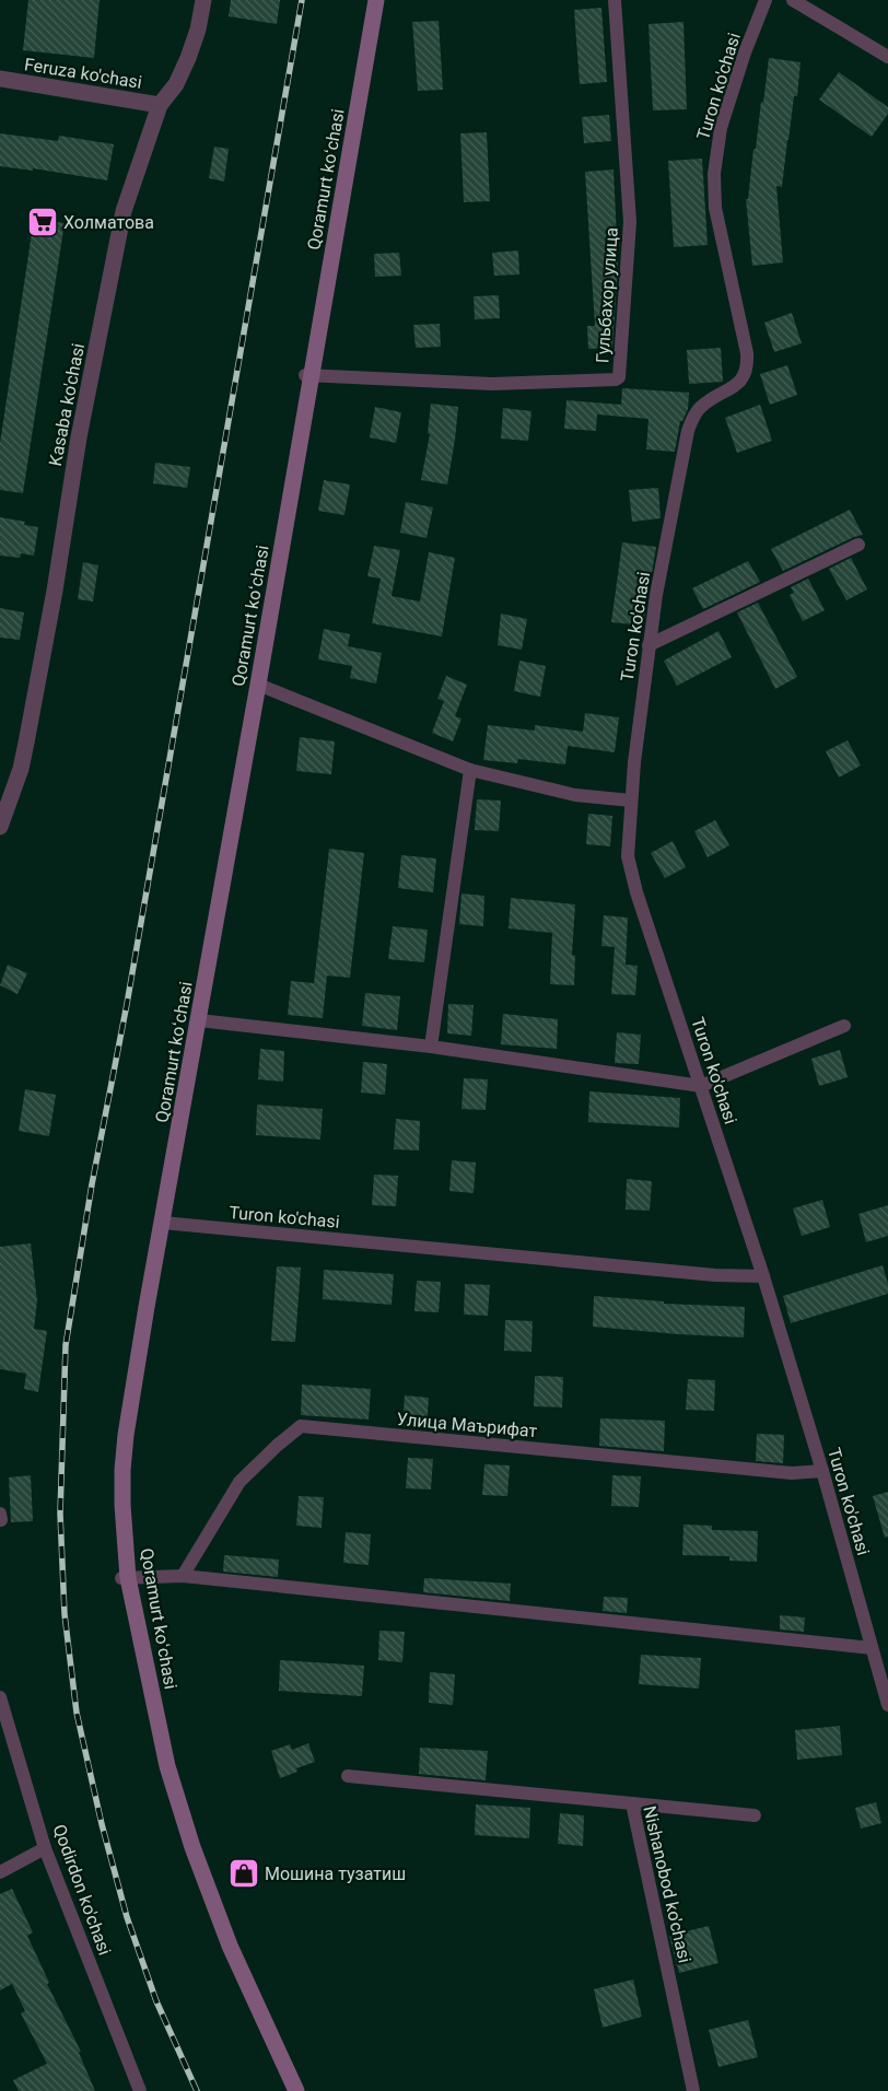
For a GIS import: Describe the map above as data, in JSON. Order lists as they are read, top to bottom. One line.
{"streets":{"main road":["Qoramurt koʻchasi"],"street":["Feruza ko'chasi","Turon ko'chasi","Гульбахор улица","Kasaba ko'chasi","Улица Маърифат","Nishanobod ko'chasi","Qodirdon ko'chasi"]},"crossings":[["Feruza ko'chasi","Kasaba ko'chasi"],["Turon ko'chasi","Qoramurt koʻchasi"],["Turon ko'chasi","Улица Маърифат"],["Qoramurt koʻchasi","Гульбахор улица"]],"places":{"supermarket":["Холматова"],"shop":["Мошина тузатиш"]}}
